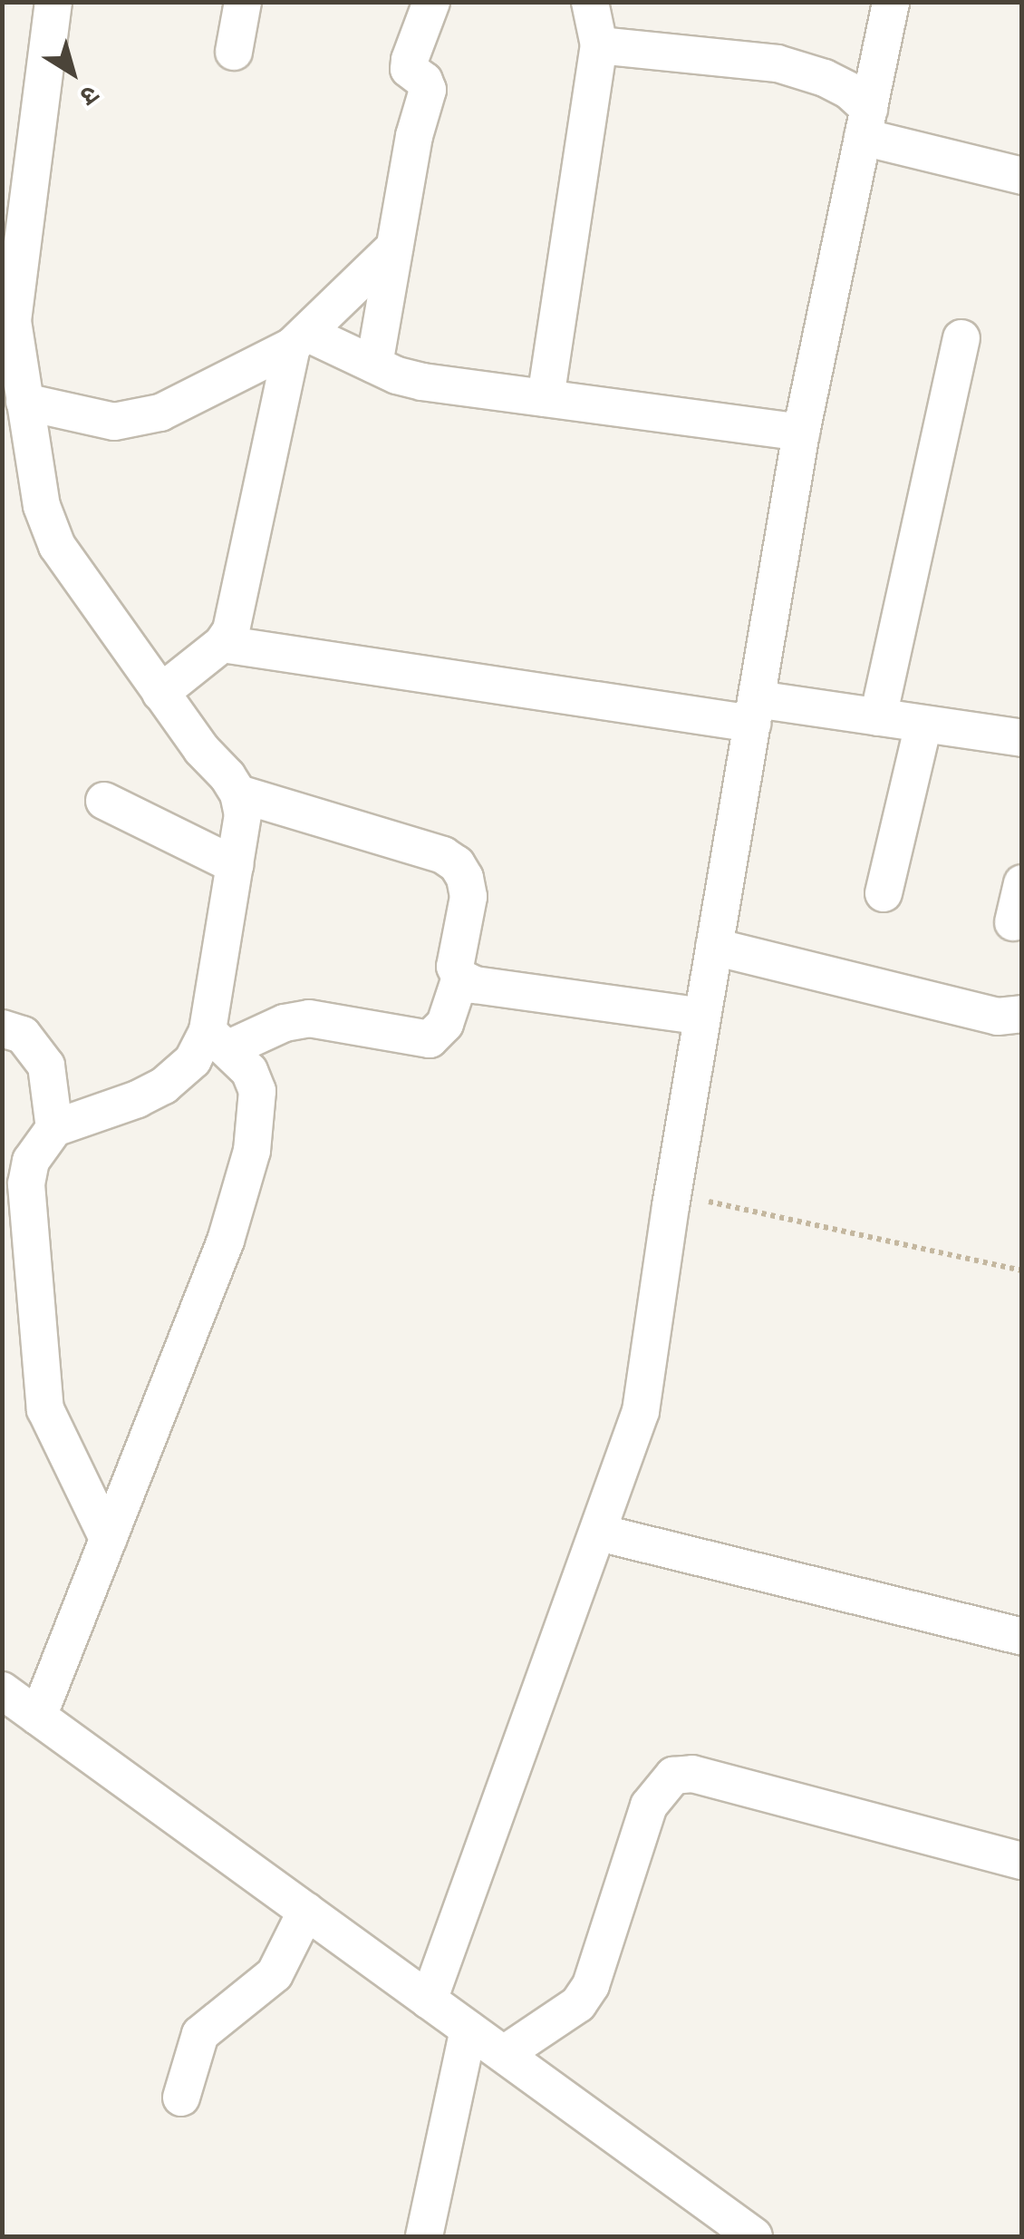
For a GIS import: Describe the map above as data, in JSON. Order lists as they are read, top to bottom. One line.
{"north":"bottom right"}
